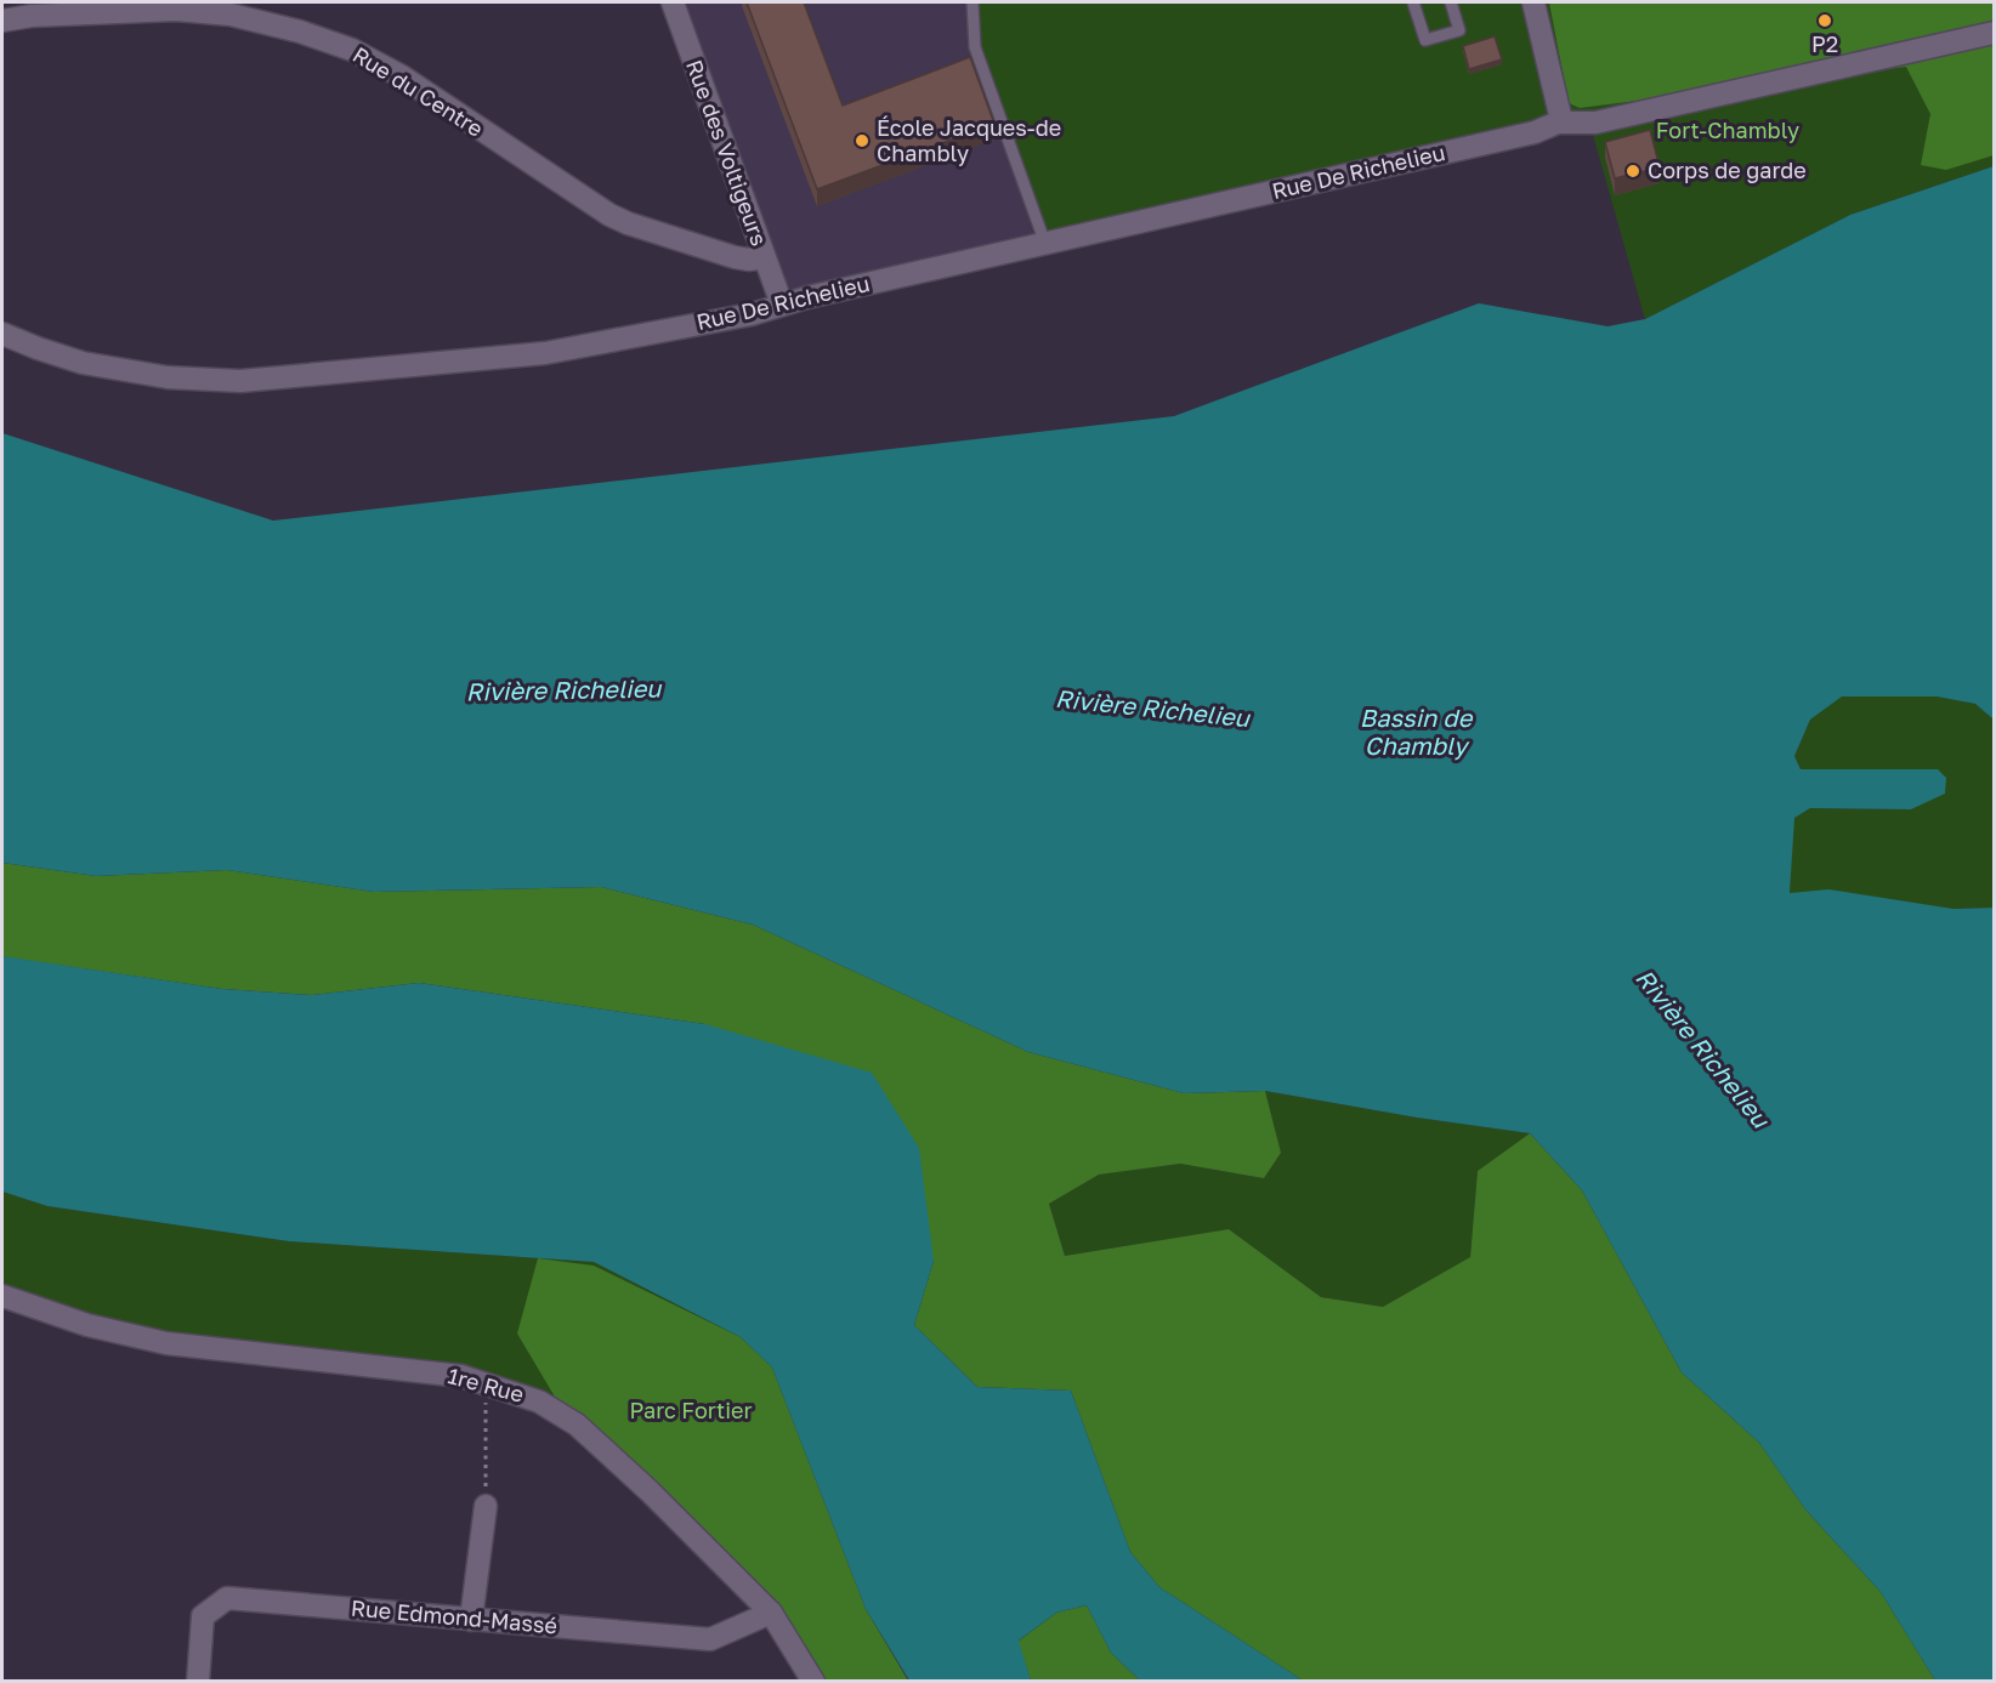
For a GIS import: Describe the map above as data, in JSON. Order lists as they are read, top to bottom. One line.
{"streets":{"street":["Rue du Centre","Rue des Voltigeurs","Rue De Richelieu","1re Rue","Rue Edmond-Massé"]},"crossings":[["Rue du Centre","Rue des Voltigeurs"],["Rue des Voltigeurs","Rue De Richelieu"],["1re Rue","Rue Edmond-Massé"]],"water":["Rivière Richelieu","Bassin de Chambly"],"parks":["Fort-Chambly","Parc Fortier"],"places":["P2","École Jacques-de Chambly","Corps de garde"]}
